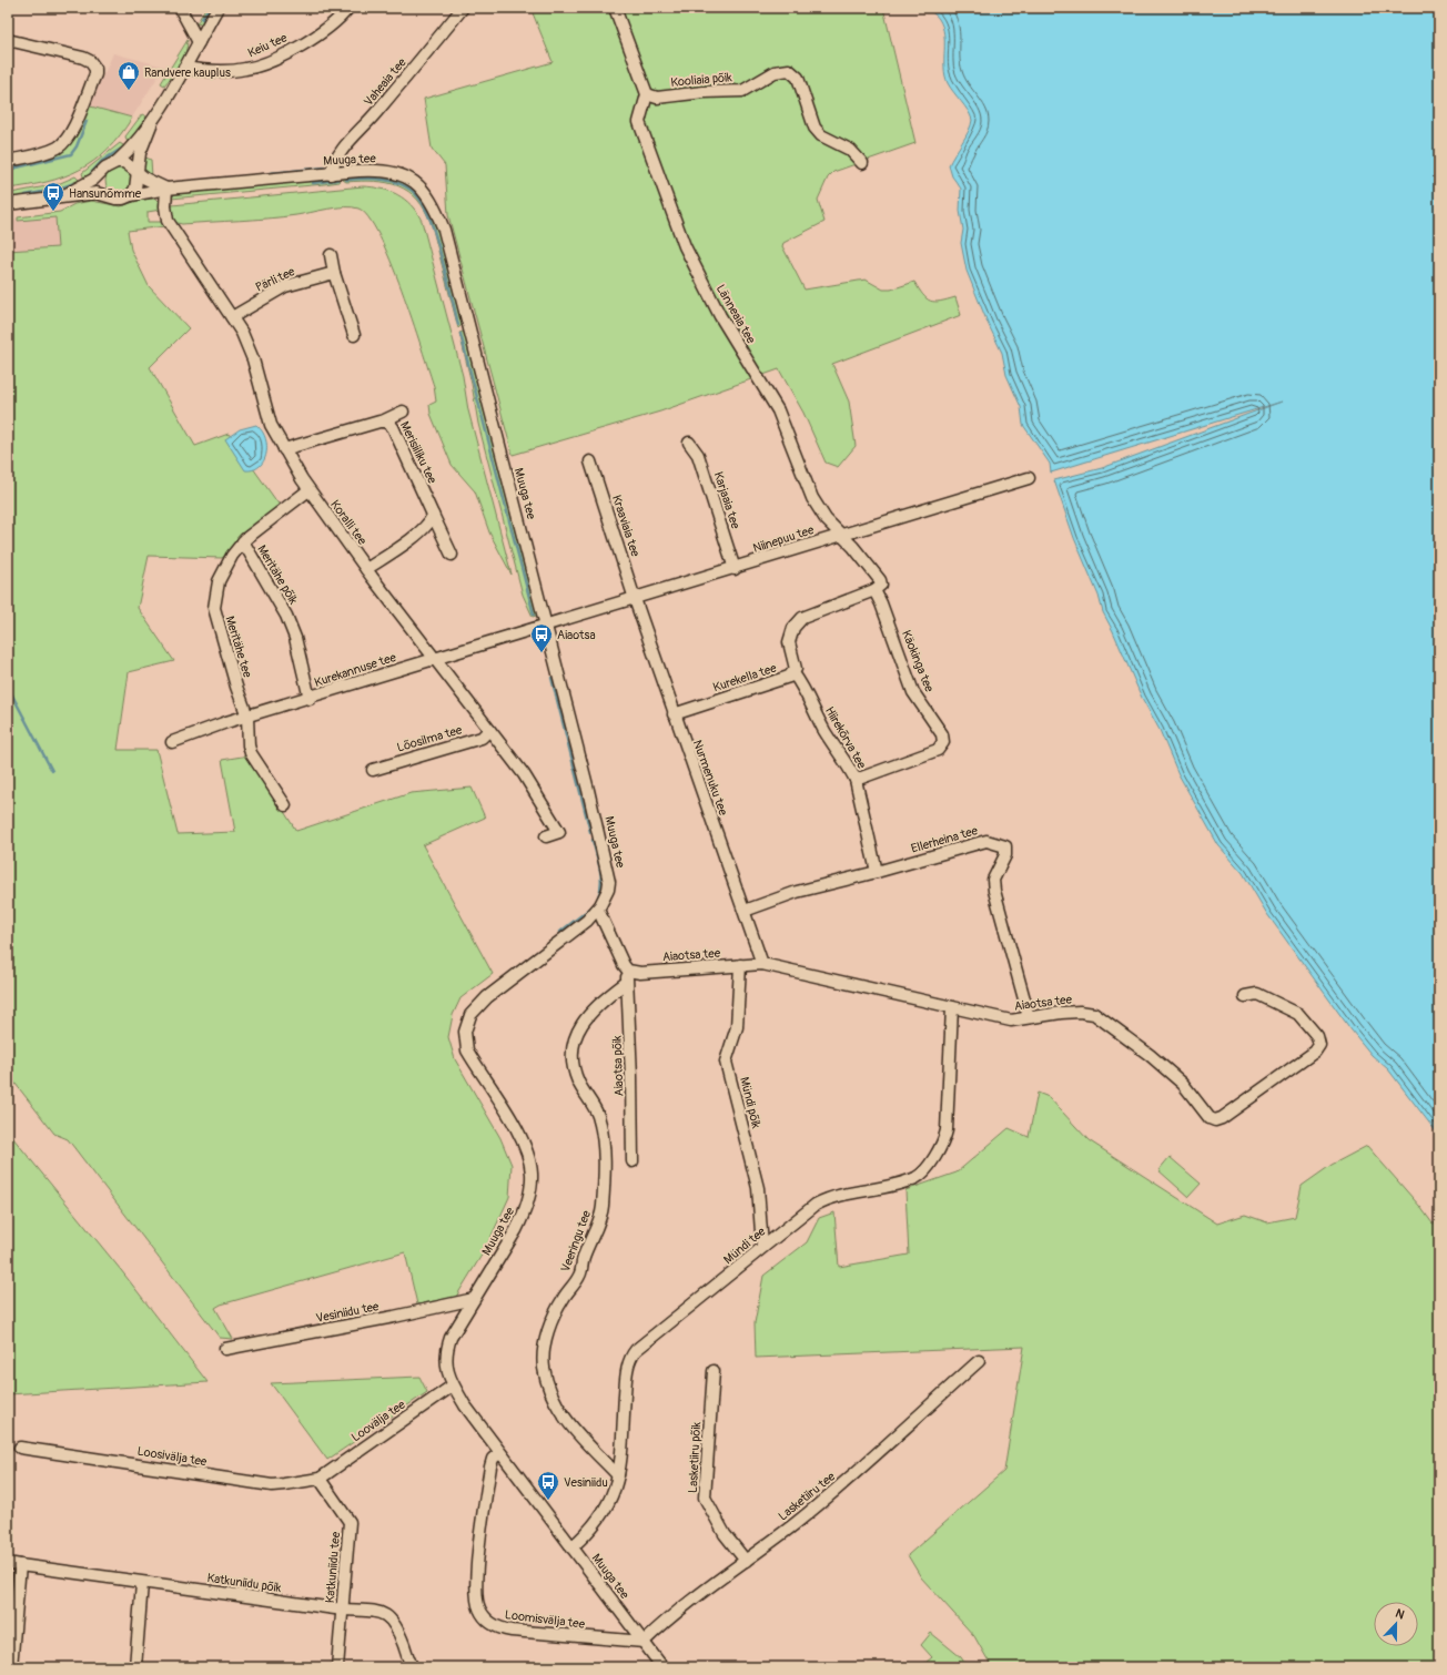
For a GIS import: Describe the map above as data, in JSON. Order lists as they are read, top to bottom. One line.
{"streets":{"street":["Keiu tee","Kooliaia põik","Vaheaia tee","Muuga tee","Pärli tee","Länneaia tee","Merisiiliku tee","Karjaaia tee","Koralli tee","Kraaviaia tee","Niinepuu tee","Meritähe põik","Meritähe tee","Käokinga tee","Kurekannuse tee","Kurekella tee","Hiirekõrva tee","Lõosilma tee","Nurmenuku tee","Ellerheina tee","Aiaotsa tee","Aiaotsa põik","Mündi põik","Veeringu tee","Mündi tee","Vesiniidu tee","Loovälja tee","Loosivälja tee","Lasketiiru põik","Lasketiiru tee","Katkuniidu tee","Katkuniidu põik","Loomisvälja tee"]},"crossings":[["Kooliaia põik","Länneaia tee"],["Vaheaia tee","Muuga tee"],["Muuga tee","Koralli tee"],["Muuga tee","Niinepuu tee"],["Muuga tee","Kurekannuse tee"],["Muuga tee","Mündi tee"],["Muuga tee","Vesiniidu tee"],["Muuga tee","Loovälja tee"],["Muuga tee","Lasketiiru tee"],["Muuga tee","Loomisvälja tee"],["Pärli tee","Koralli tee"],["Länneaia tee","Niinepuu tee"],["Länneaia tee","Käokinga tee"],["Merisiiliku tee","Koralli tee"],["Karjaaia tee","Niinepuu tee"],["Koralli tee","Meritähe tee"],["Koralli tee","Kurekannuse tee"],["Koralli tee","Lõosilma tee"],["Kraaviaia tee","Niinepuu tee"],["Kraaviaia tee","Nurmenuku tee"],["Niinepuu tee","Käokinga tee"],["Niinepuu tee","Kurekannuse tee"],["Niinepuu tee","Nurmenuku tee"],["Meritähe põik","Meritähe tee"],["Meritähe põik","Kurekannuse tee"],["Meritähe tee","Kurekannuse tee"],["Käokinga tee","Kurekella tee"],["Käokinga tee","Hiirekõrva tee"],["Kurekella tee","Hiirekõrva tee"],["Kurekella tee","Nurmenuku tee"],["Hiirekõrva tee","Ellerheina tee"],["Nurmenuku tee","Ellerheina tee"],["Nurmenuku tee","Aiaotsa tee"],["Ellerheina tee","Aiaotsa tee"],["Aiaotsa tee","Aiaotsa põik"],["Aiaotsa tee","Mündi põik"],["Aiaotsa tee","Mündi tee"],["Aiaotsa põik","Veeringu tee"],["Mündi põik","Mündi tee"],["Veeringu tee","Mündi tee"],["Loovälja tee","Loosivälja tee"],["Loovälja tee","Katkuniidu tee"],["Loosivälja tee","Katkuniidu tee"],["Lasketiiru põik","Lasketiiru tee"],["Lasketiiru tee","Loomisvälja tee"],["Katkuniidu tee","Katkuniidu põik"]],"places":{"shop":["Randvere kauplus"],"bus stop":["Hansunõmme","Aiaotsa","Vesiniidu"]},"north":"top"}
